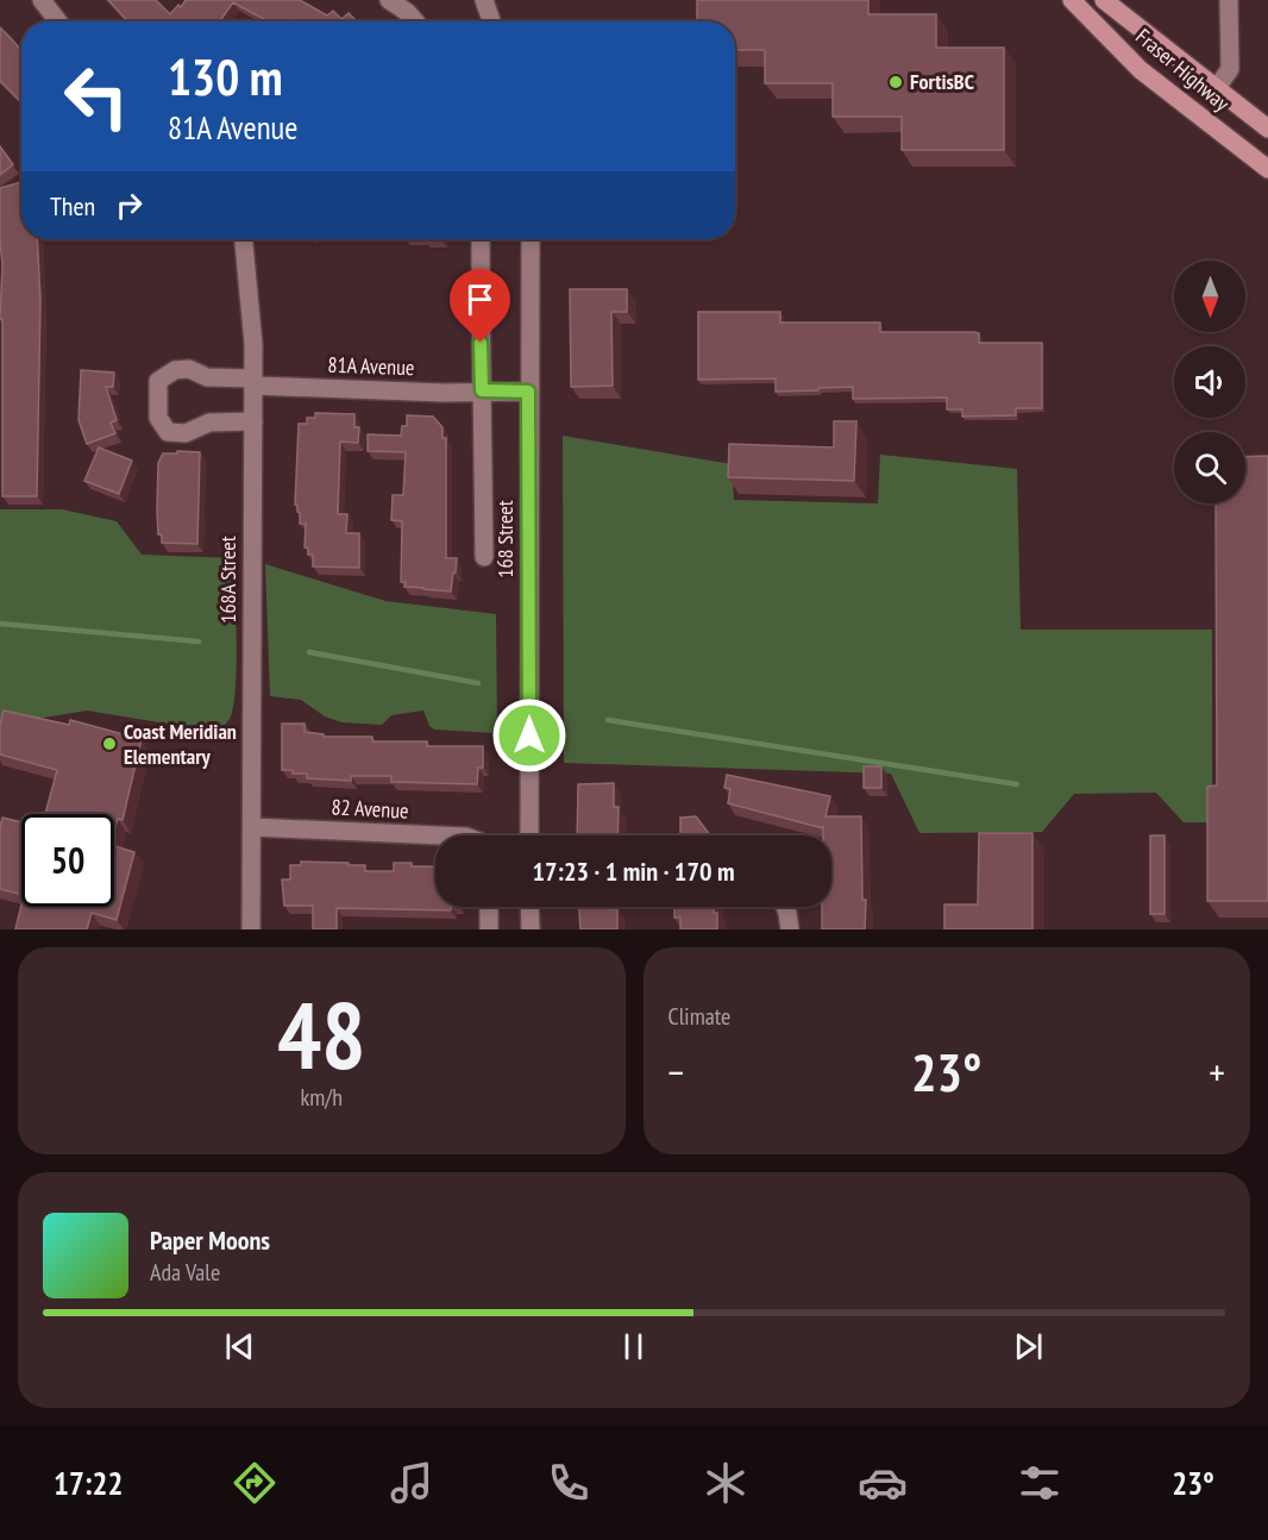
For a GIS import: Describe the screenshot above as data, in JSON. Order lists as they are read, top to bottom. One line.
{"streets":{"main road":["Fraser Highway"],"street":["81A Avenue","168 Street","168A Street","82 Avenue"]},"crossings":[["81A Avenue","168 Street"],["81A Avenue","168A Street"],["168A Street","82 Avenue"]],"places":["FortisBC","Coast Meridian Elementary"],"north":"bottom","page":{"turn":["130 m","81A Avenue"],"then":"Then","limit":"50","trip":"17:23 · 1 min · 170 m","tile":[["48","km/h"],"Climate"],"heat":["−","23°","+"],"song":["Paper Moons","Ada Vale"],"tabs":["17:22","23°"]}}
